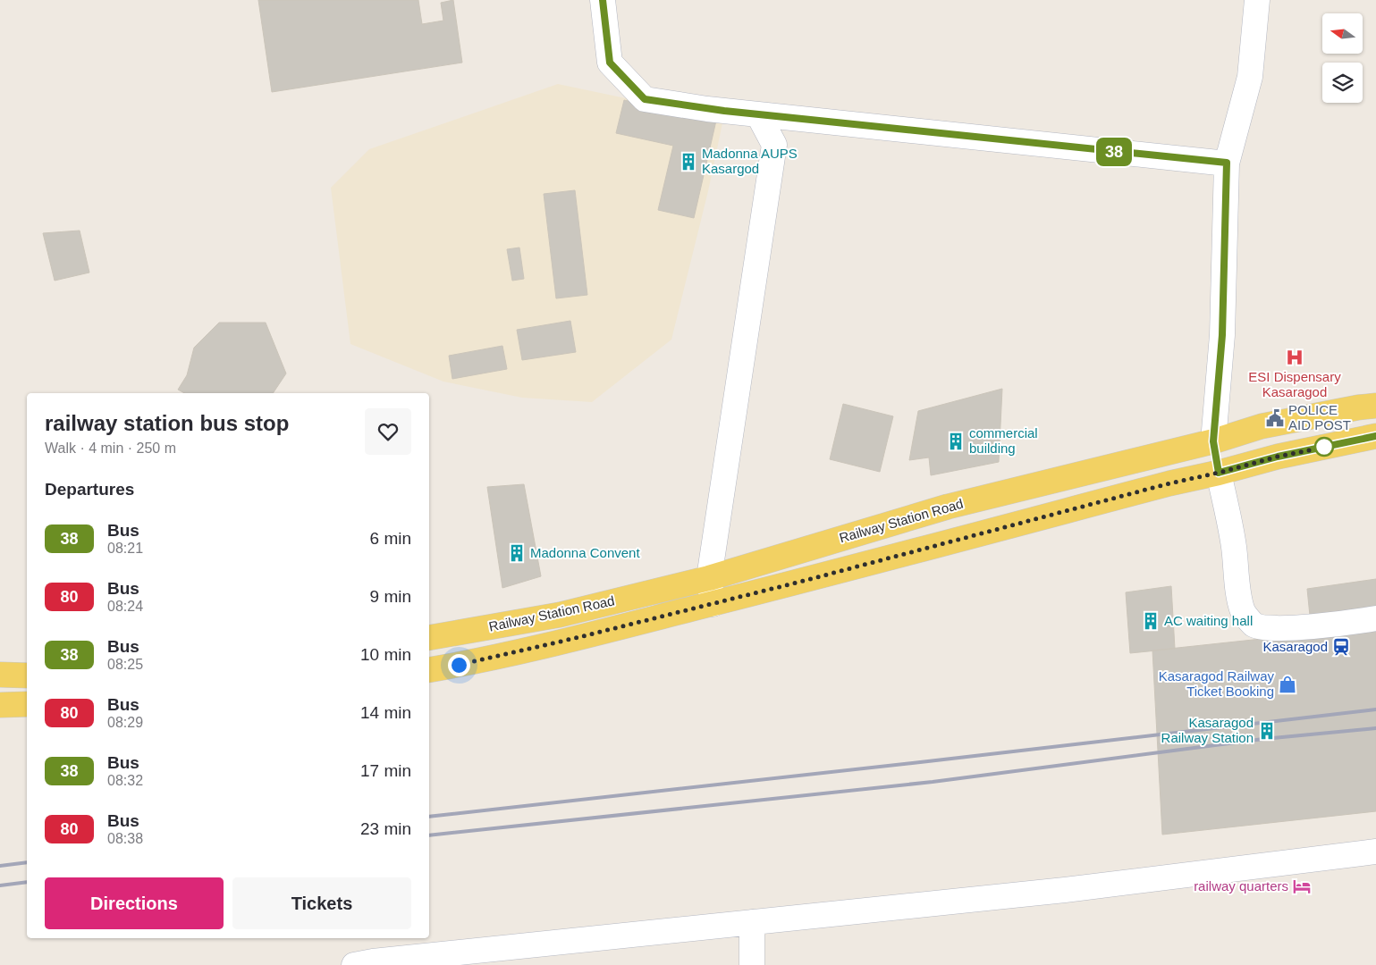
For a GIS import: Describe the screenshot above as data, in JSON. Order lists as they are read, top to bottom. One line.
{"streets":{"main road":["Railway Station Road"]},"places":{"building":["Madonna AUPS Kasargod","commercial building","Madonna Convent","AC waiting hall","Kasaragod Railway Station"],"hospital":["ESI Dispensary Kasaragod"],"public building":["POLICE AID POST"],"station":["Kasaragod"],"shop":["Kasaragod Railway Ticket Booking"],"hotel":["railway quarters"]},"lines":["bus line 38"],"north":"left","page":{"on_map":"38","heading":[["railway station bus stop","Walk · 4 min · 250 m"],"Departures"],"list":[{"mark":"38","name":"Bus","note":"08:21","value":"6 min"},{"mark":"80","name":"Bus","note":"08:24","value":"9 min"},{"mark":"38","name":"Bus","note":"08:25","value":"10 min"},{"mark":"80","name":"Bus","note":"08:29","value":"14 min"},{"mark":"38","name":"Bus","note":"08:32","value":"17 min"},{"mark":"80","name":"Bus","note":"08:38","value":"23 min"}],"buttons":["Directions","Tickets"]}}
